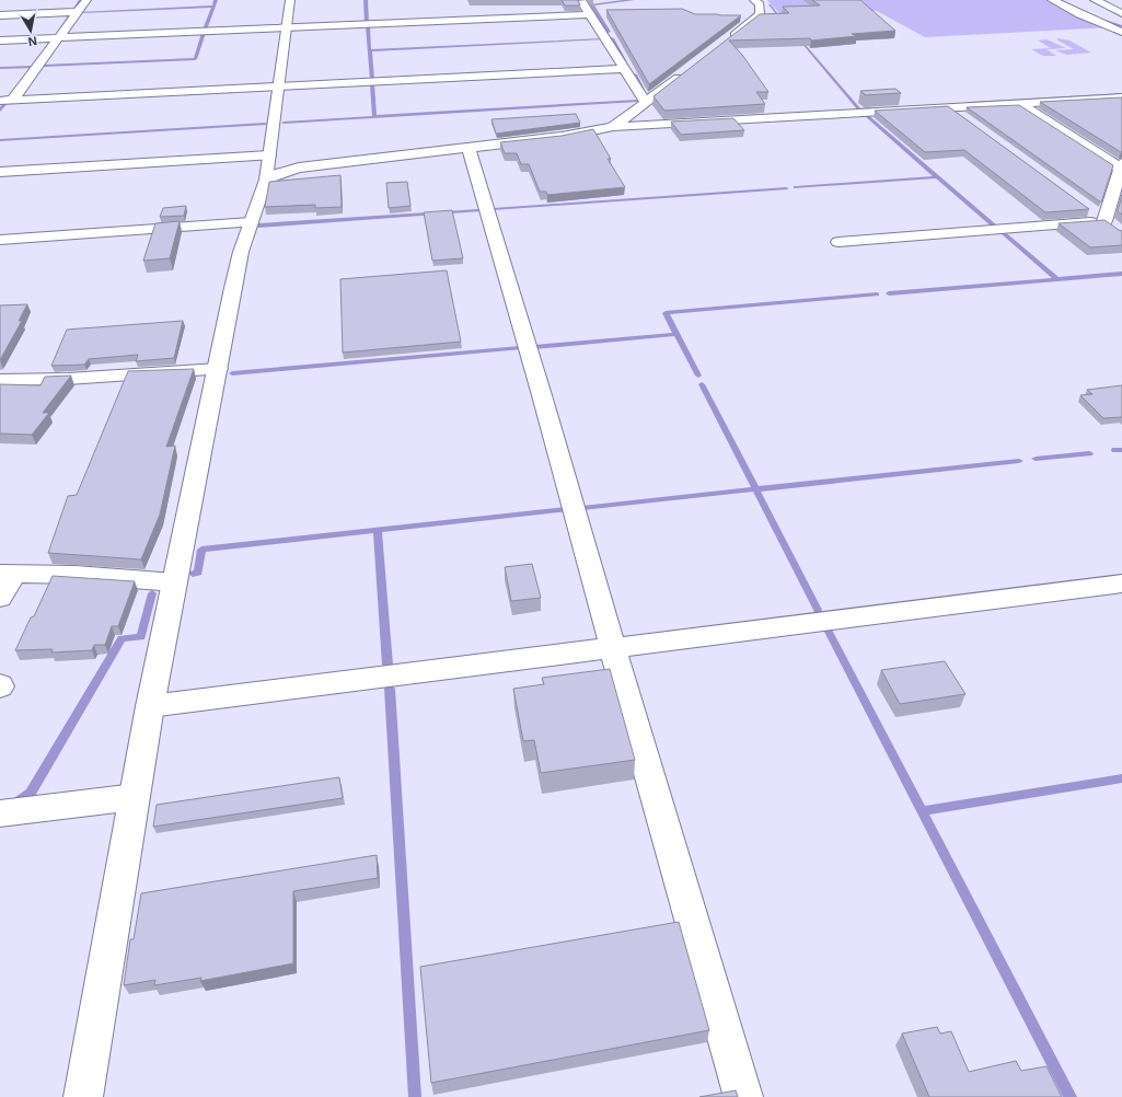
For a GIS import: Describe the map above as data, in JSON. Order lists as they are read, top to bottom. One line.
{"north":"bottom"}
